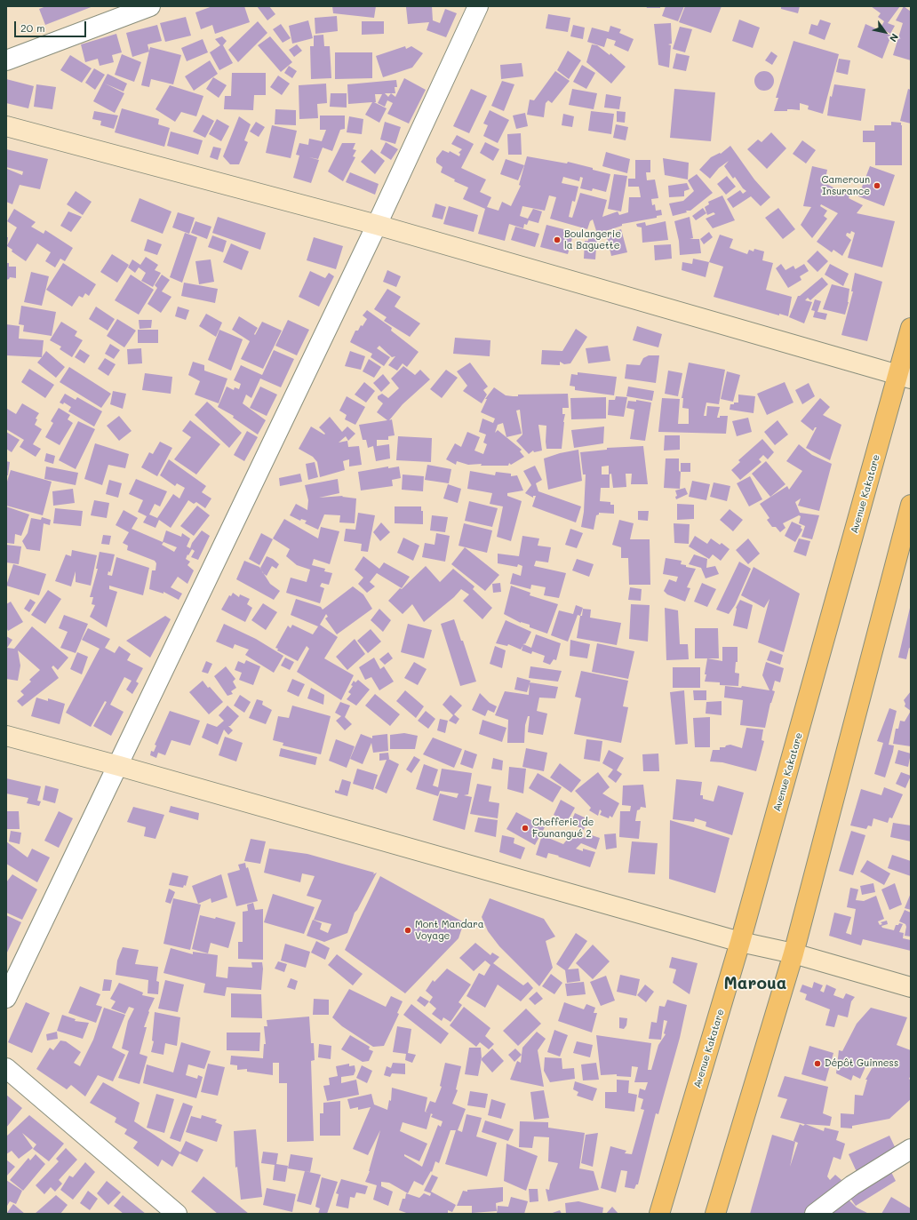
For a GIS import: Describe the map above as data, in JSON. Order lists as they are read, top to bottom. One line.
{"streets":{"main road":["Avenue Kakatare"]},"districts":["Maroua"],"places":["Cameroun Insurance","Boulangerie la Baguette","Chefferie de Founangué 2","Mont Mandara Voyage","Dépôt Guinness"],"scale_bar":"20 m","north":"bottom right"}
